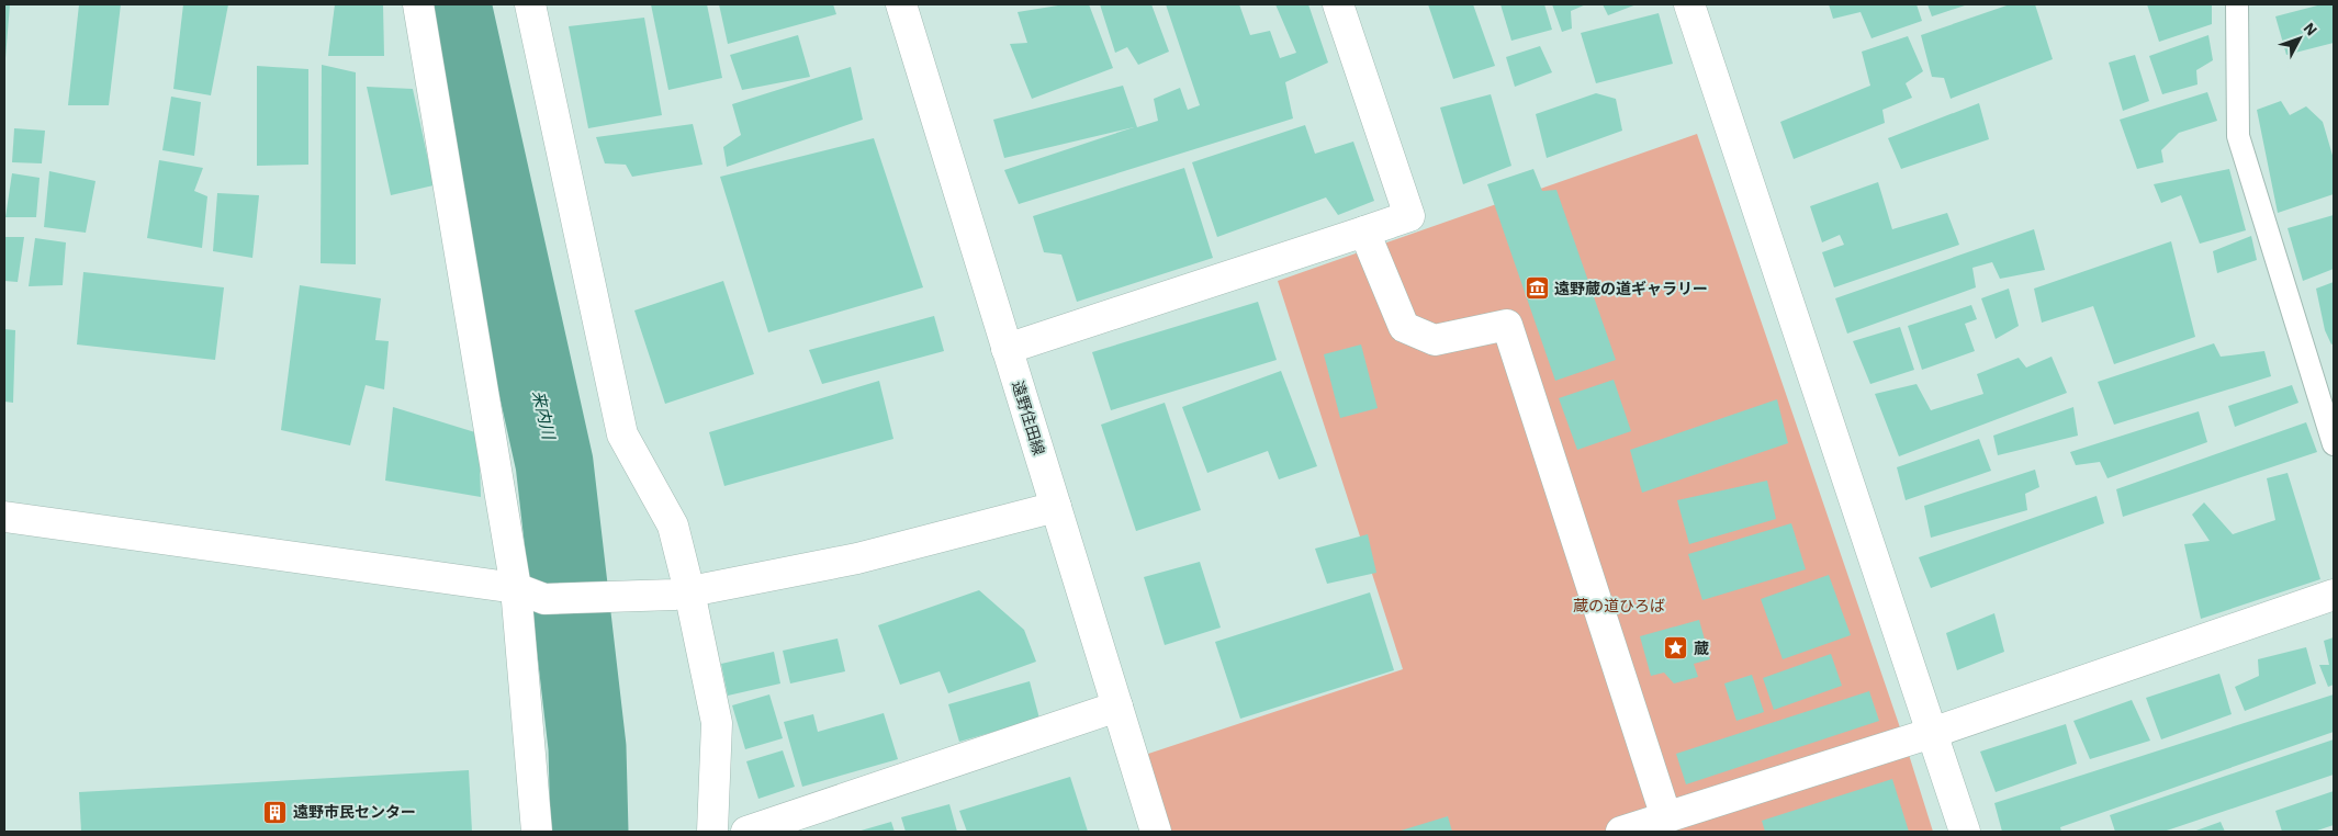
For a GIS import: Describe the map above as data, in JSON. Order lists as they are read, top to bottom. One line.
{"streets":{"street":["遠野住田線"]},"water":["来内川"],"parks":["蔵の道ひろば"],"places":{"museum":["遠野蔵の道ギャラリー"],"place":["蔵"],"building":["遠野市民センター"]},"north":"top right"}
